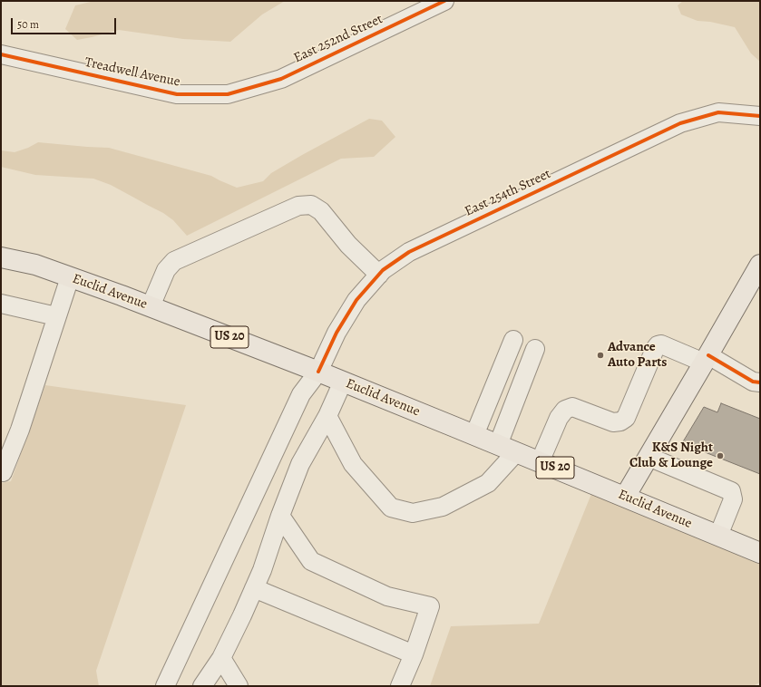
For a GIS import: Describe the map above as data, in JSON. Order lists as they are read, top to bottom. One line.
{"streets":{"main road":["Euclid Avenue","US 20"],"street":["East 252nd Street","Treadwell Avenue","East 254th Street"]},"crossings":[["East 252nd Street","Treadwell Avenue"],["East 254th Street","Euclid Avenue"]],"places":["Advance Auto Parts","K&S Night Club & Lounge"],"scale_bar":"50 m"}
